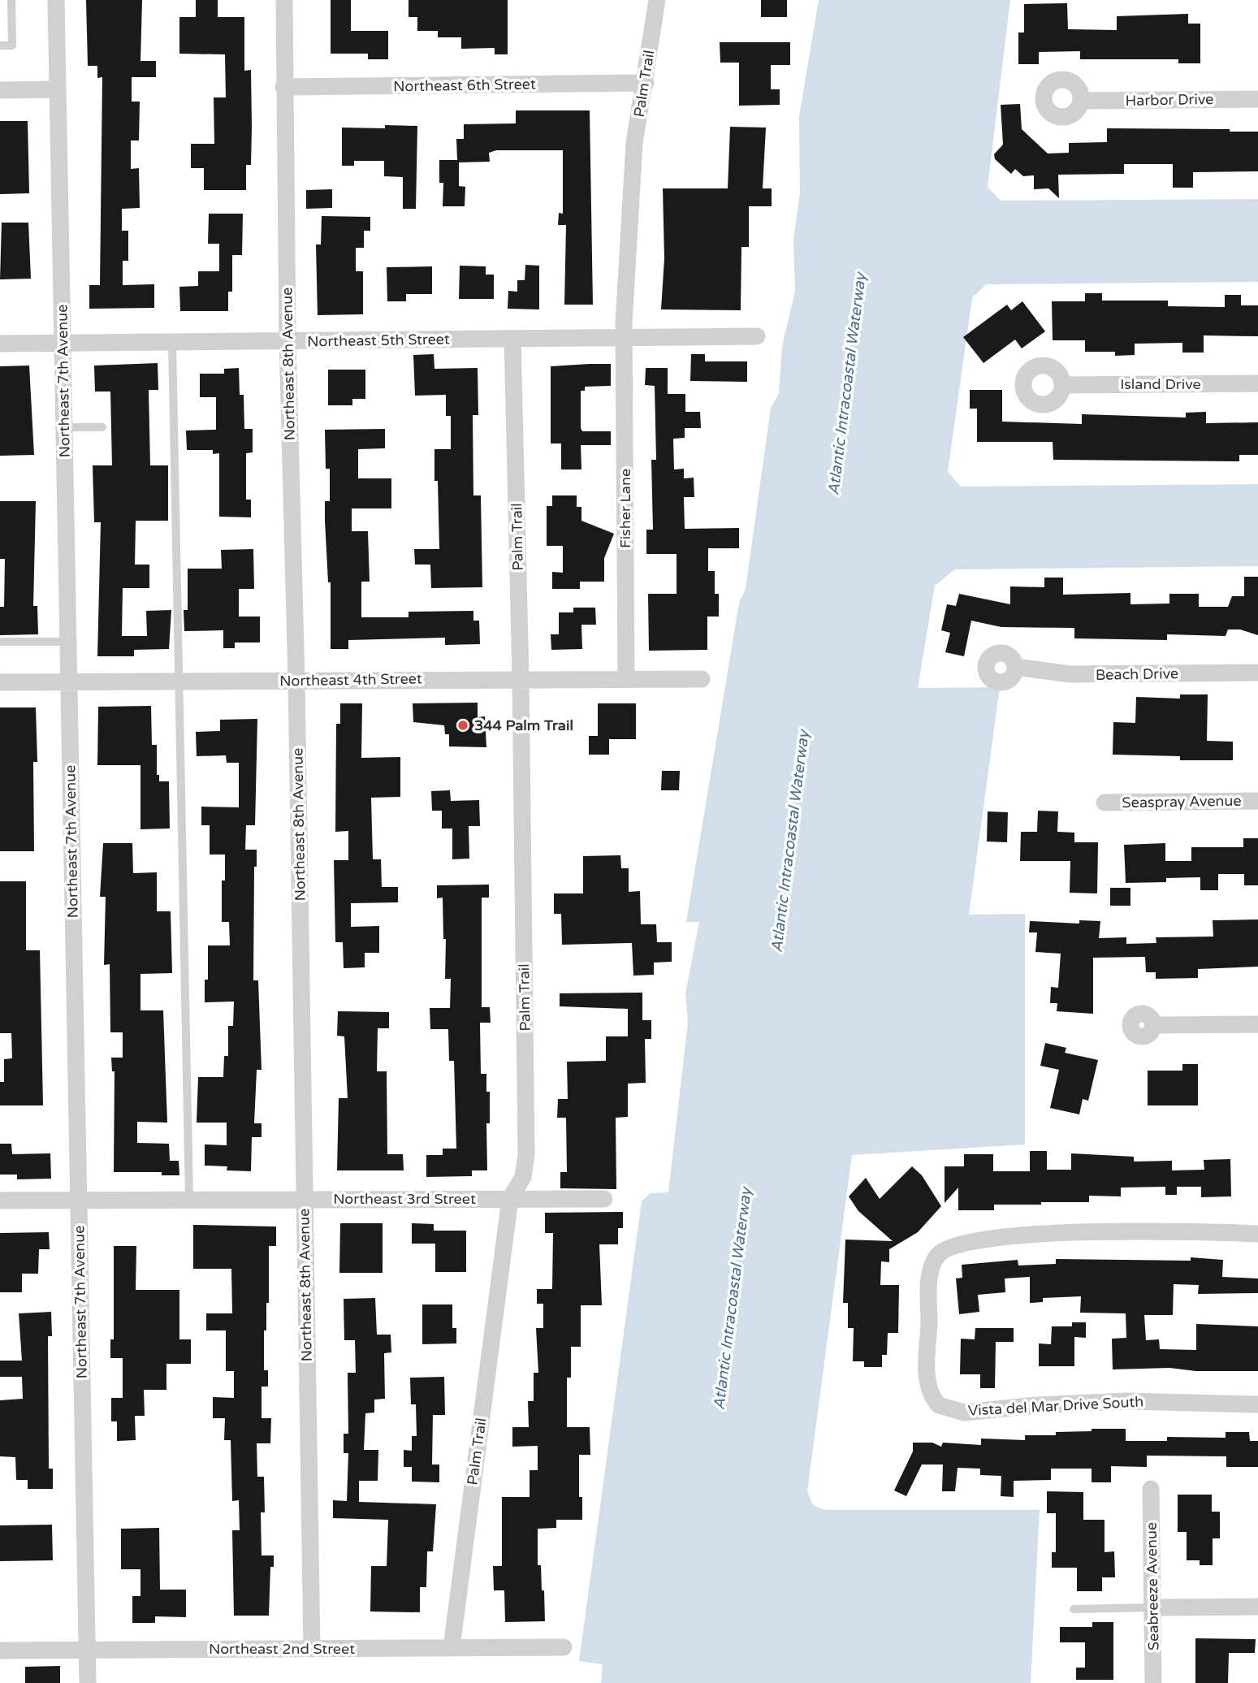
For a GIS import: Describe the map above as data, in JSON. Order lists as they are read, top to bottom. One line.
{"streets":{"street":["Palm Trail","Northeast 6th Street","Harbor Drive","Northeast 5th Street","Northeast 8th Avenue","Northeast 7th Avenue","Island Drive","Fisher Lane","Beach Drive","Northeast 4th Street","Seaspray Avenue","Northeast 3rd Street","Vista del Mar Drive South","Seabreeze Avenue","Northeast 2nd Street"]},"crossings":[["Palm Trail","Northeast 6th Street"],["Palm Trail","Northeast 5th Street"],["Palm Trail","Fisher Lane"],["Palm Trail","Northeast 4th Street"],["Palm Trail","Northeast 3rd Street"],["Palm Trail","Northeast 2nd Street"],["Northeast 6th Street","Northeast 8th Avenue"],["Northeast 5th Street","Northeast 8th Avenue"],["Northeast 5th Street","Northeast 7th Avenue"],["Northeast 5th Street","Fisher Lane"],["Northeast 8th Avenue","Northeast 4th Street"],["Northeast 8th Avenue","Northeast 3rd Street"],["Northeast 8th Avenue","Northeast 2nd Street"],["Northeast 7th Avenue","Northeast 4th Street"],["Northeast 7th Avenue","Northeast 3rd Street"],["Northeast 7th Avenue","Northeast 2nd Street"],["Fisher Lane","Northeast 4th Street"]],"water":["Atlantic Intracoastal Waterway"],"places":["344 Palm Trail"]}
